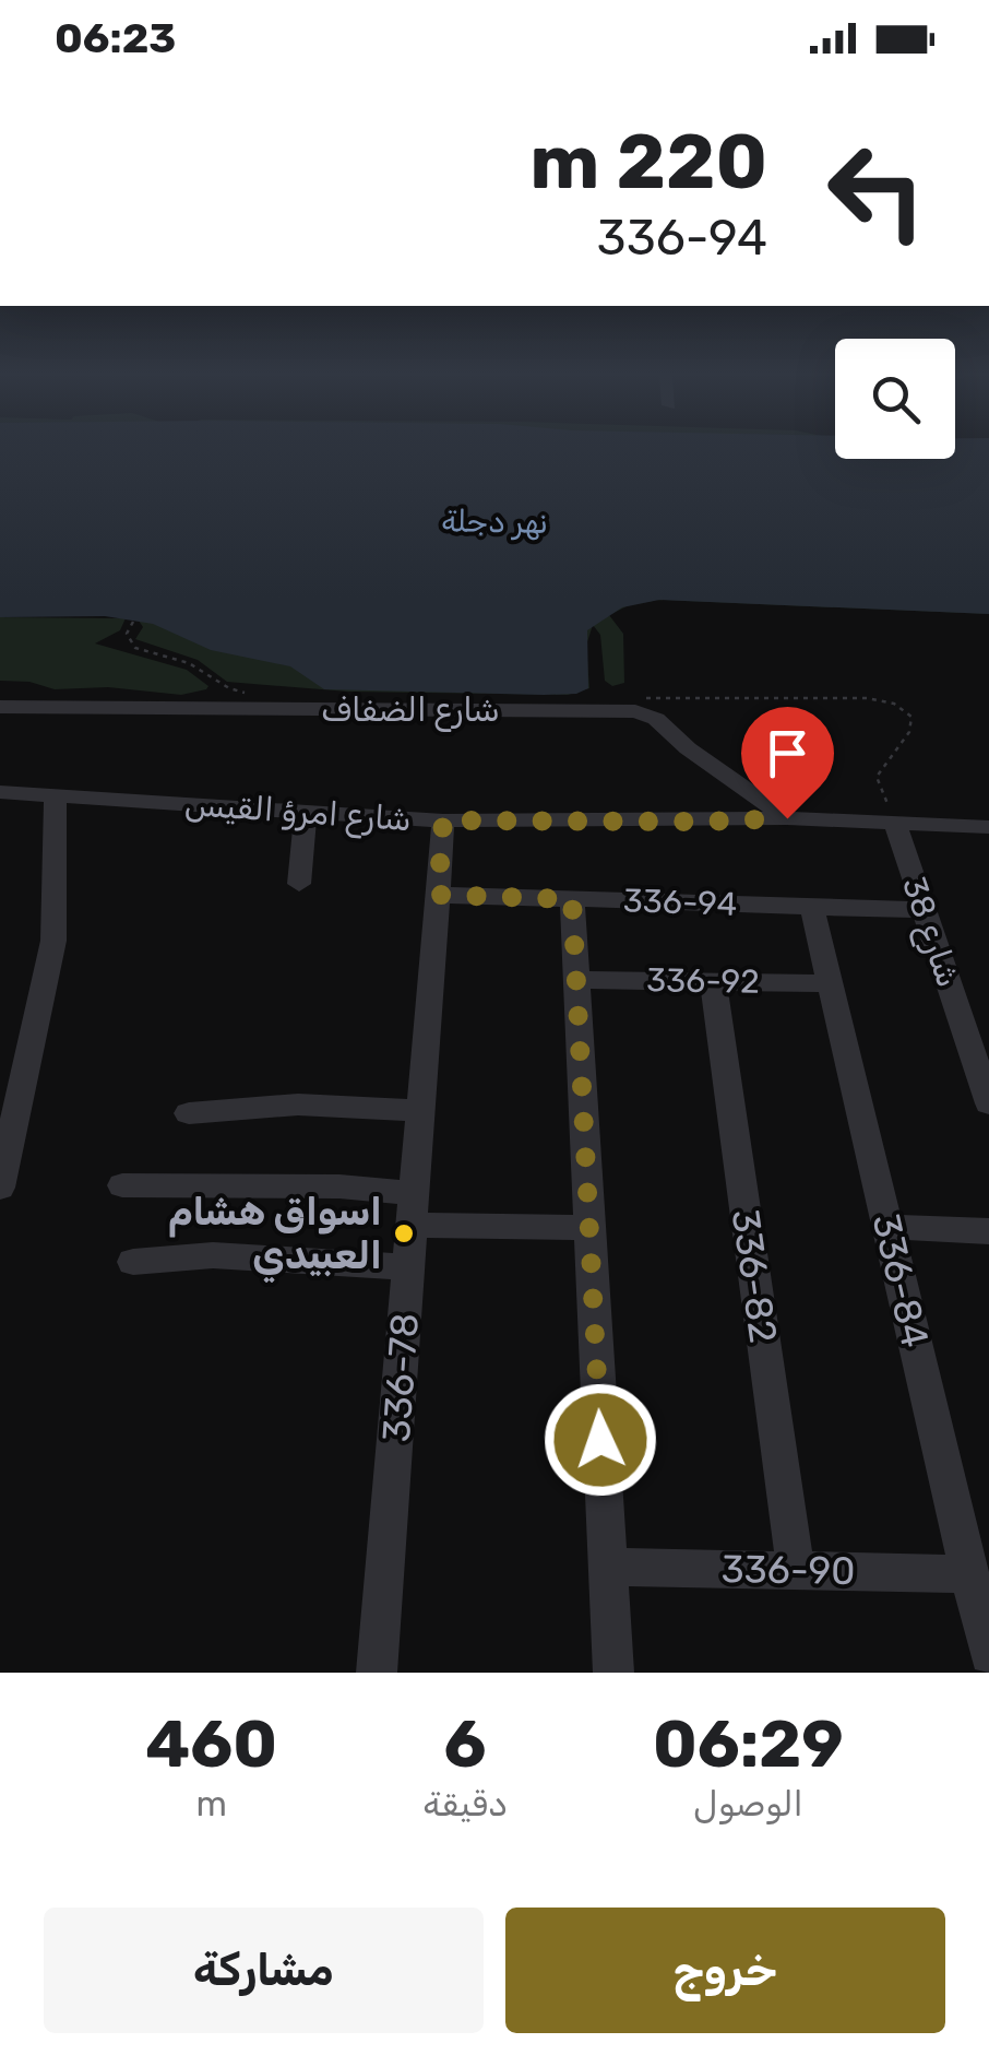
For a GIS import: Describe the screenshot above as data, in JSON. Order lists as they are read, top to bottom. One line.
{"streets":{"street":["شارع الضفاف","شارع امرؤ القيس","336-94","شارع 38","336-92","336-82","336-84","336-78","336-90"]},"crossings":[["شارع الضفاف","شارع امرؤ القيس"],["شارع امرؤ القيس","شارع 38"],["شارع امرؤ القيس","336-78"],["336-94","شارع 38"],["336-94","336-84"],["336-94","336-78"],["336-92","336-82"],["336-92","336-84"],["336-82","336-90"],["336-84","336-90"]],"water":["نهر دجلة"],"places":["اسواق هشام العبيدي"],"page":{"status":"06:23","turn":["220 m","336-94"],"eta":["06:29","الوصول","6","دقيقة","460","m"],"buttons":["خروج","مشاركة"]}}
